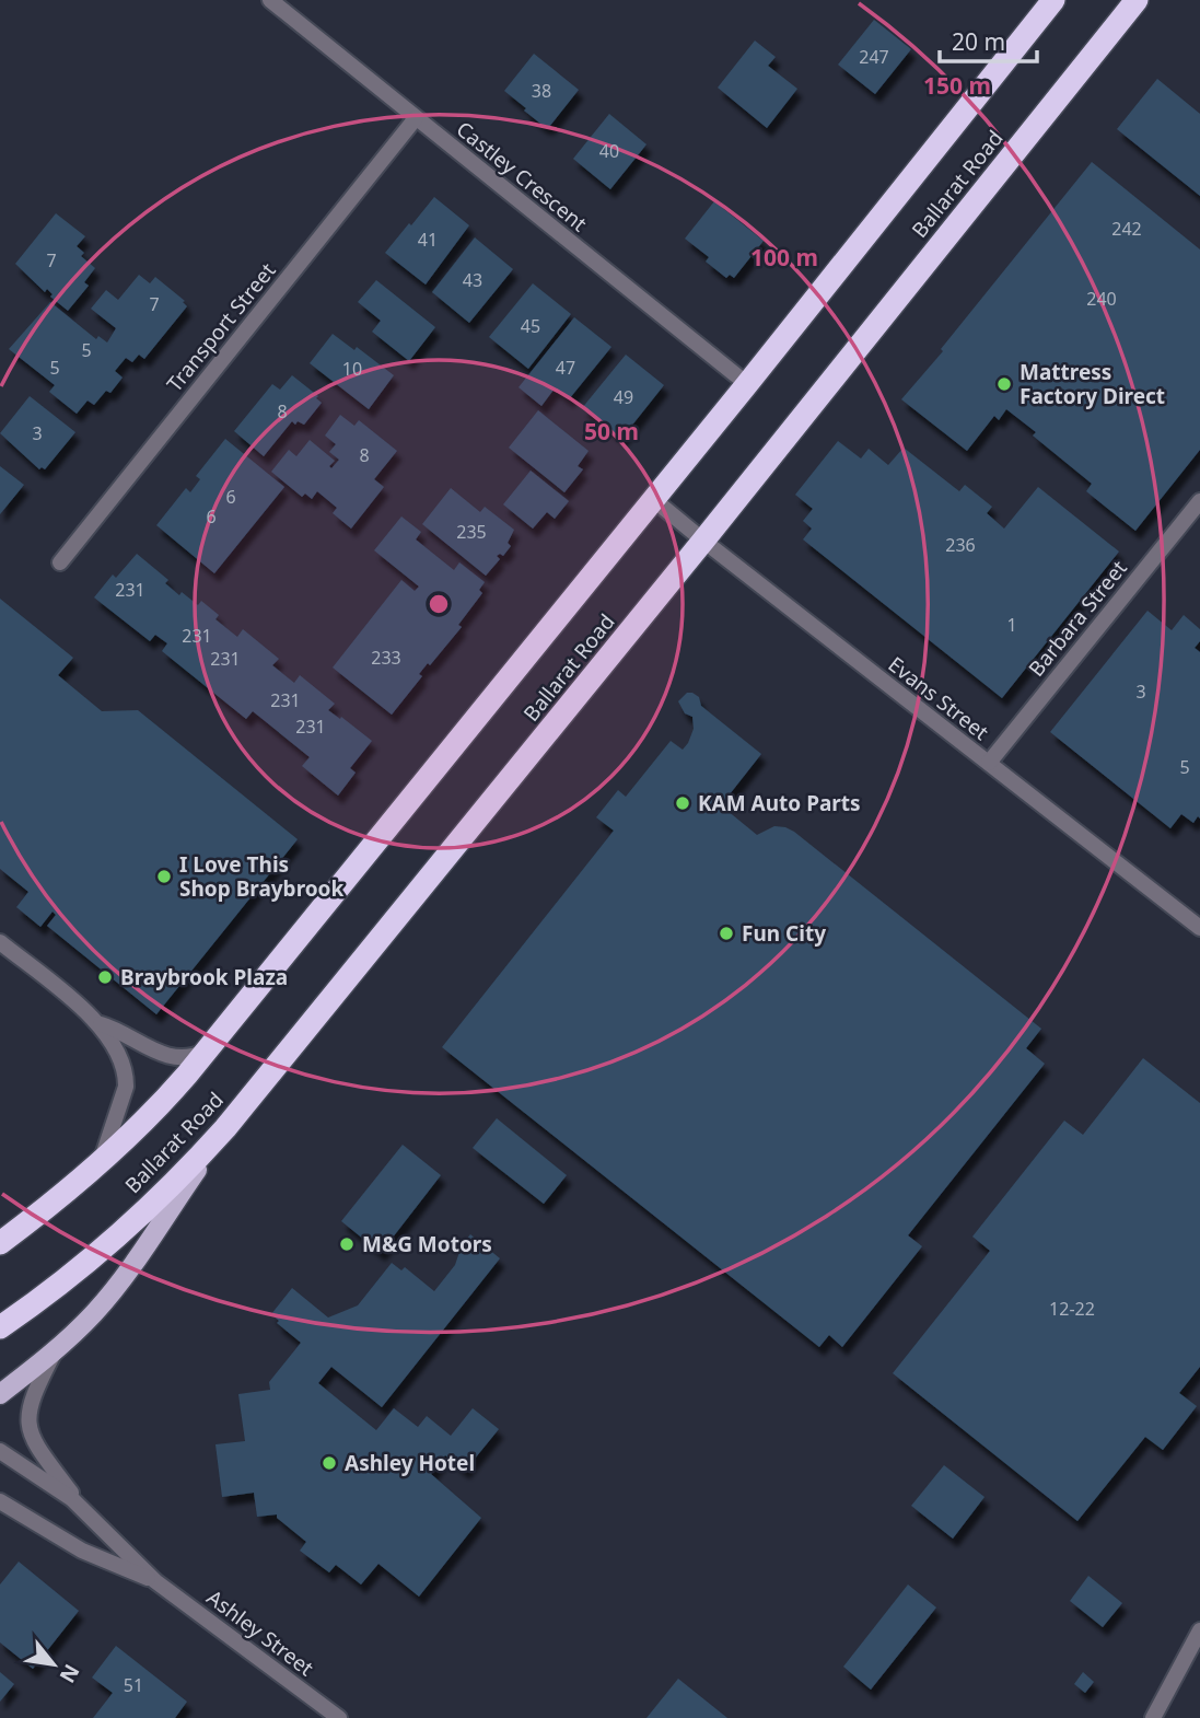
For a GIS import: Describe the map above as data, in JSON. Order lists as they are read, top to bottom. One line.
{"streets":{"highway":["Ballarat Road"],"street":["Castley Crescent","Transport Street","Barbara Street","Evans Street","Ashley Street"]},"crossings":[["Castley Crescent","Ballarat Road"],["Castley Crescent","Transport Street"],["Ballarat Road","Evans Street"],["Barbara Street","Evans Street"]],"places":["Mattress Factory Direct","KAM Auto Parts","I Love This Shop Braybrook","Fun City","Braybrook Plaza","M&G Motors","Ashley Hotel"],"house_numbers":["247","38","40","242","41","7","43","240","7","45","5","5","47","10","49","8","3","8","6","6","235","236","231","1","231","233","231","3","231","231","5","12-22","51"],"scale_bar":"20 m","north":"bottom right","rings":["150 m","100 m","50 m"]}
